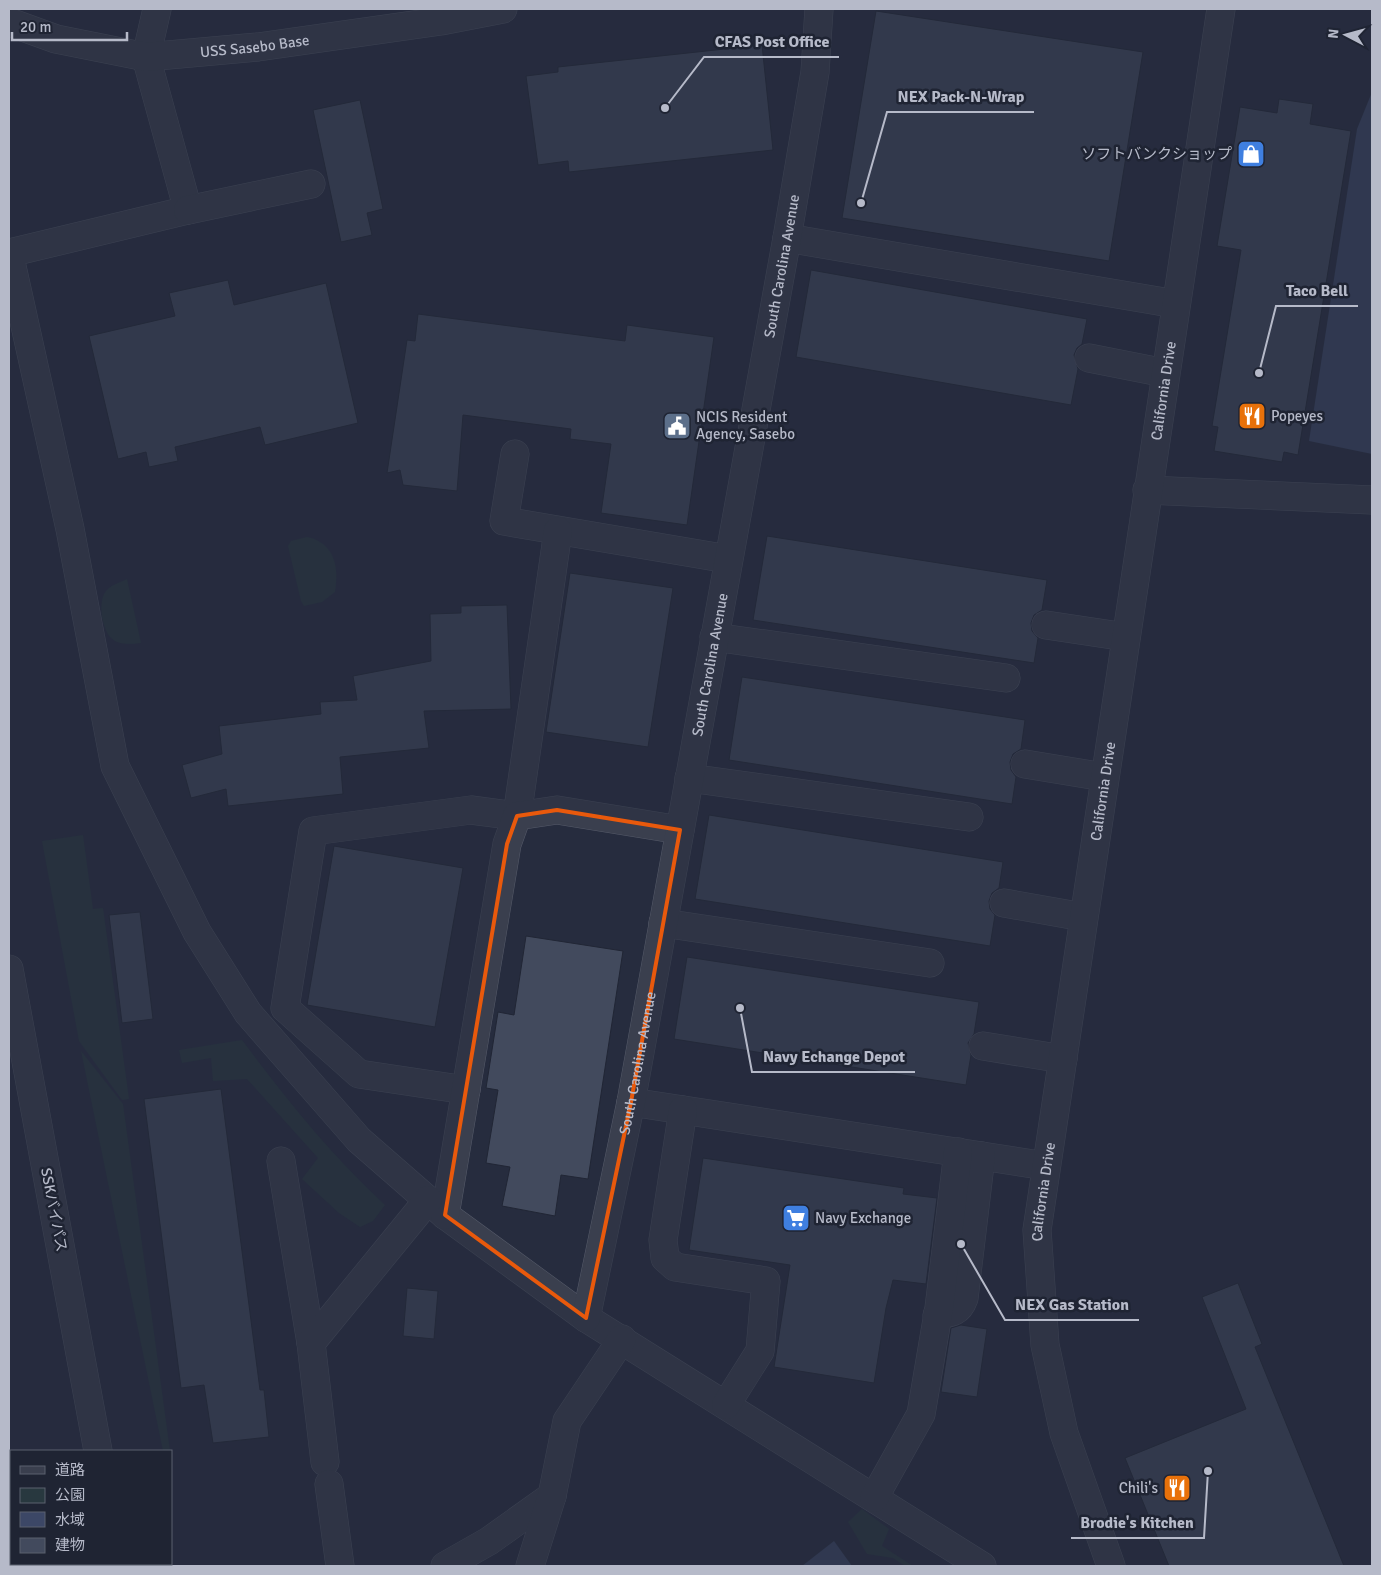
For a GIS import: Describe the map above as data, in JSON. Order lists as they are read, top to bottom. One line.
{"streets":{"street":["USS Sasebo Base","South Carolina Avenue","California Drive","SSKバイパス"]},"places":{"other":["CFAS Post Office","NEX Pack-N-Wrap","Taco Bell","Navy Echange Depot","NEX Gas Station","Brodie's Kitchen"],"shop":["ソフトバンクショップ"],"restaurant":["Popeyes","Chili's"],"public building":["NCIS Resident Agency, Sasebo"],"supermarket":["Navy Exchange"]},"legend":["道路","公園","水域","建物"],"scale_bar":"20 m","north":"left"}
